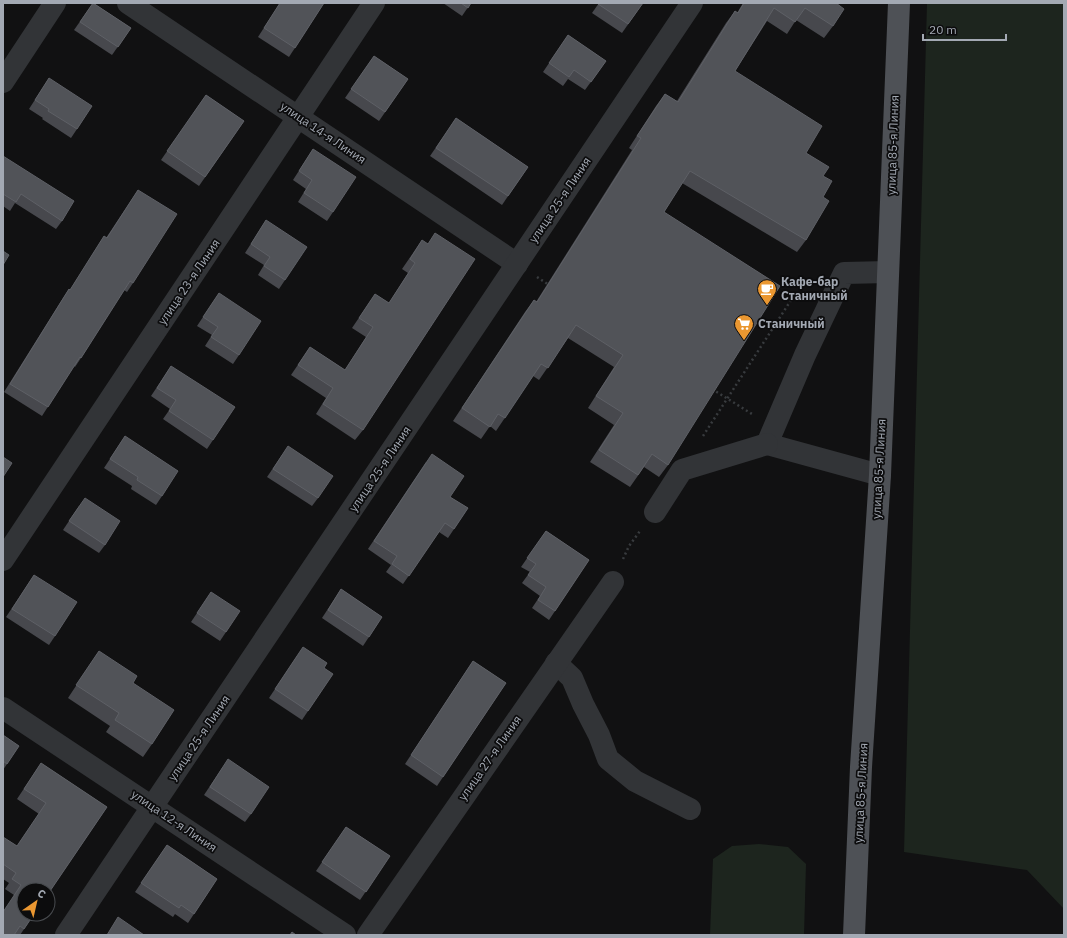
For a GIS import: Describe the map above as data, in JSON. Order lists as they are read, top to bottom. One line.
{"streets":{"main road":["улица 85-я Линия"],"street":["улица 14-я Линия","улица 25-я Линия","улица 23-я Линия","улица 27-я Линия","улица 12-я Линия"]},"crossings":[["улица 14-я Линия","улица 25-я Линия"],["улица 14-я Линия","улица 23-я Линия"],["улица 25-я Линия","улица 12-я Линия"]],"places":{"cafe":["Кафе-бар Станичный"],"supermarket":["Станичный"]},"scale_bar":"20 m","north":"top right"}
